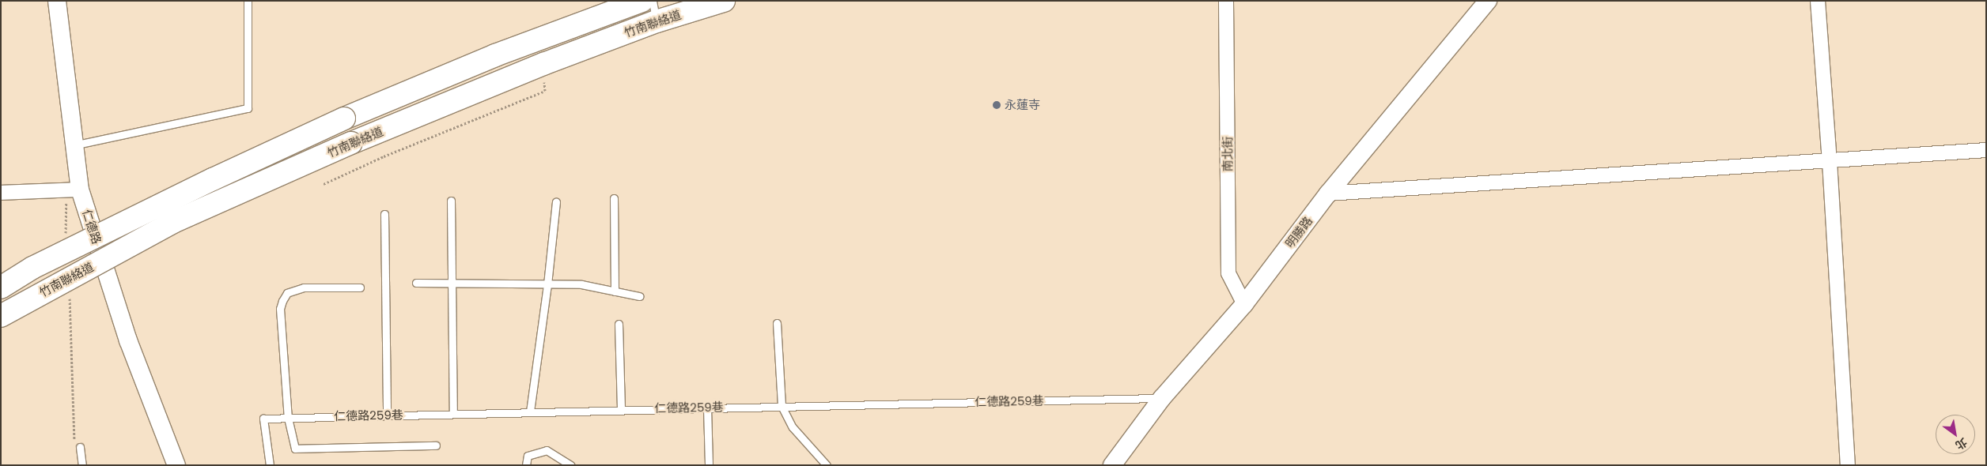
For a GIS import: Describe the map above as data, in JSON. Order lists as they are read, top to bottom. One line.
{"streets":{"main road":["竹南聯絡道"],"street":["南北街","仁德路","明勝路"],"lane":["仁德路259巷"]},"crossings":[["南北街","明勝路"],["明勝路","仁德路259巷"]],"places":["永蓮寺"],"north":"bottom right"}
